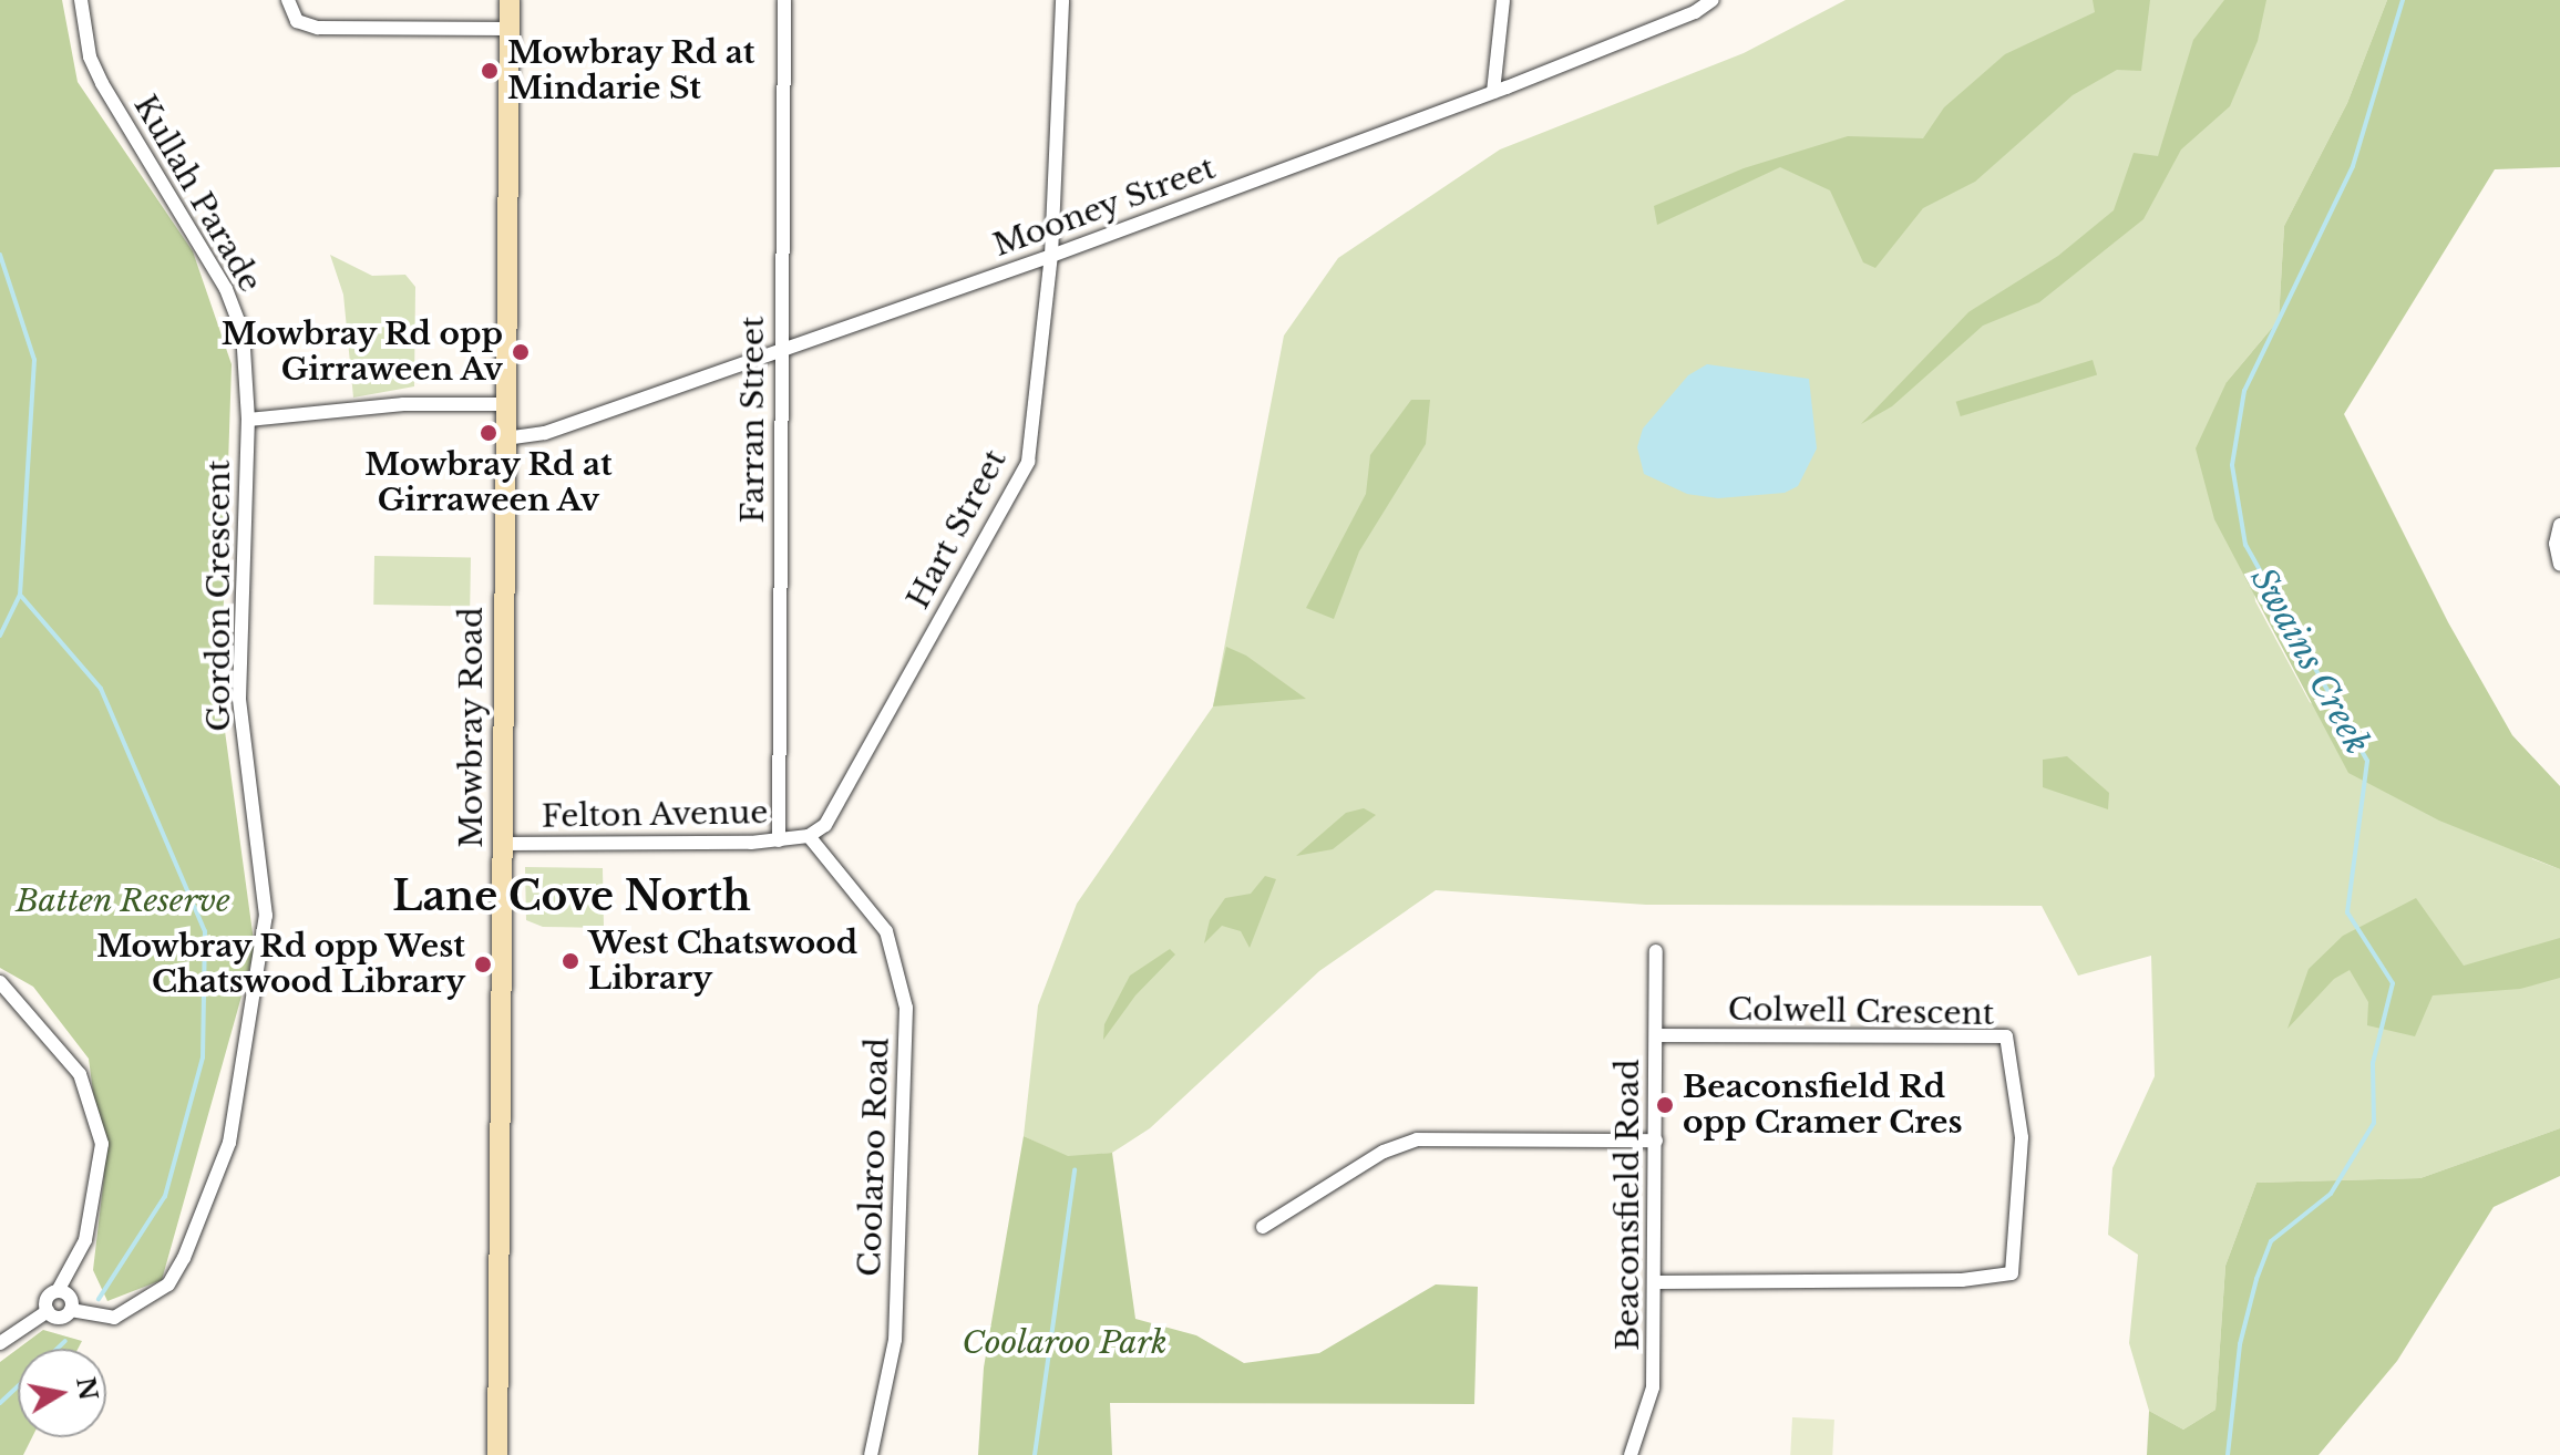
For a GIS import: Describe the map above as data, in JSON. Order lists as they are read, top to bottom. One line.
{"streets":{"main road":["Mowbray Road"],"street":["Kullah Parade","Mooney Street","Farran Street","Hart Street","Gordon Crescent","Felton Avenue","Colwell Crescent","Coolaroo Road","Beaconsfield Road"]},"crossings":[["Kullah Parade","Gordon Crescent"],["Mooney Street","Farran Street"],["Mooney Street","Hart Street"],["Mooney Street","Mowbray Road"],["Farran Street","Felton Avenue"],["Hart Street","Felton Avenue"],["Hart Street","Coolaroo Road"],["Mowbray Road","Felton Avenue"],["Felton Avenue","Coolaroo Road"],["Colwell Crescent","Beaconsfield Road"]],"districts":["Lane Cove North"],"water":["Swains Creek"],"parks":["Batten Reserve","Coolaroo Park"],"places":["Mowbray Rd at Mindarie St","Mowbray Rd opp Girraween Av","Mowbray Rd at Girraween Av","West Chatswood Library","Mowbray Rd opp West Chatswood Library","Beaconsfield Rd opp Cramer Cres"],"north":"right"}
